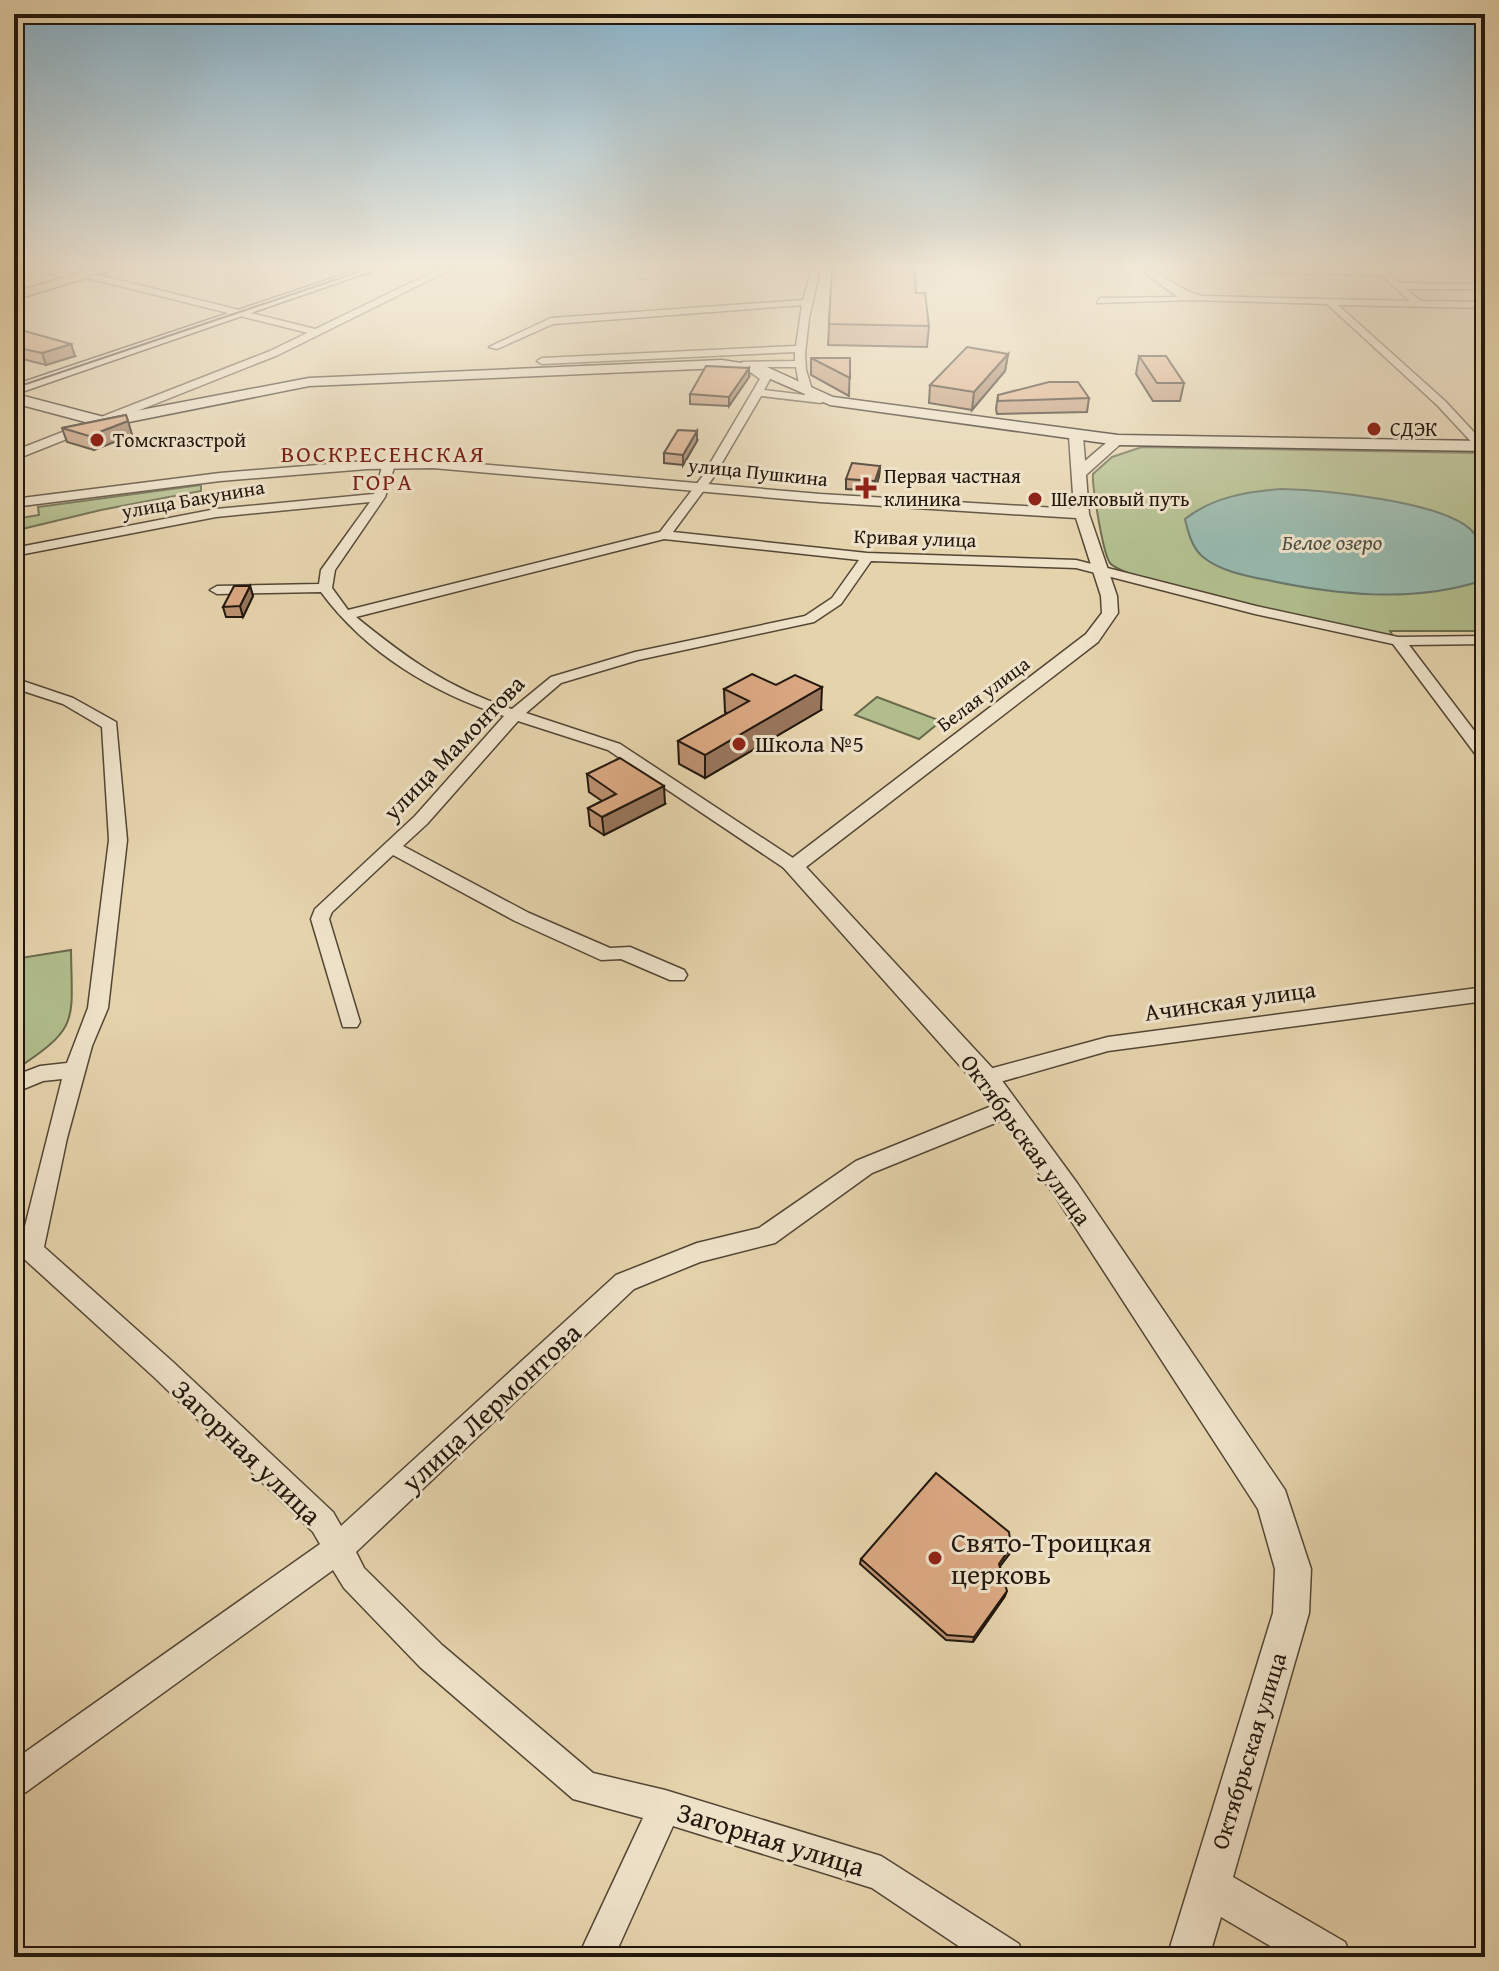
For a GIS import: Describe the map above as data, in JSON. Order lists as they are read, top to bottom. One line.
{"streets":{"street":["улица Пушкина","улица Бакунина","Кривая улица","Белая улица","улица Мамонтова","Ачинская улица","Октябрьская улица","улица Лермонтова","Загорная улица"]},"crossings":[["улица Пушкина","Белая улица"],["Кривая улица","Белая улица"],["Кривая улица","улица Мамонтова"],["Кривая улица","Октябрьская улица"],["Белая улица","Октябрьская улица"],["улица Мамонтова","Октябрьская улица"],["Ачинская улица","Октябрьская улица"],["Октябрьская улица","улица Лермонтова"],["улица Лермонтова","Загорная улица"]],"districts":["ВОСКРЕСЕНСКАЯ ГОРА"],"water":["Белое озеро"],"places":{"other":["СДЭК","Томскгазстрой","Шелковый путь","Школа №5","Свято-Троицкая церковь"],"health":["Первая частная клиника"]}}
